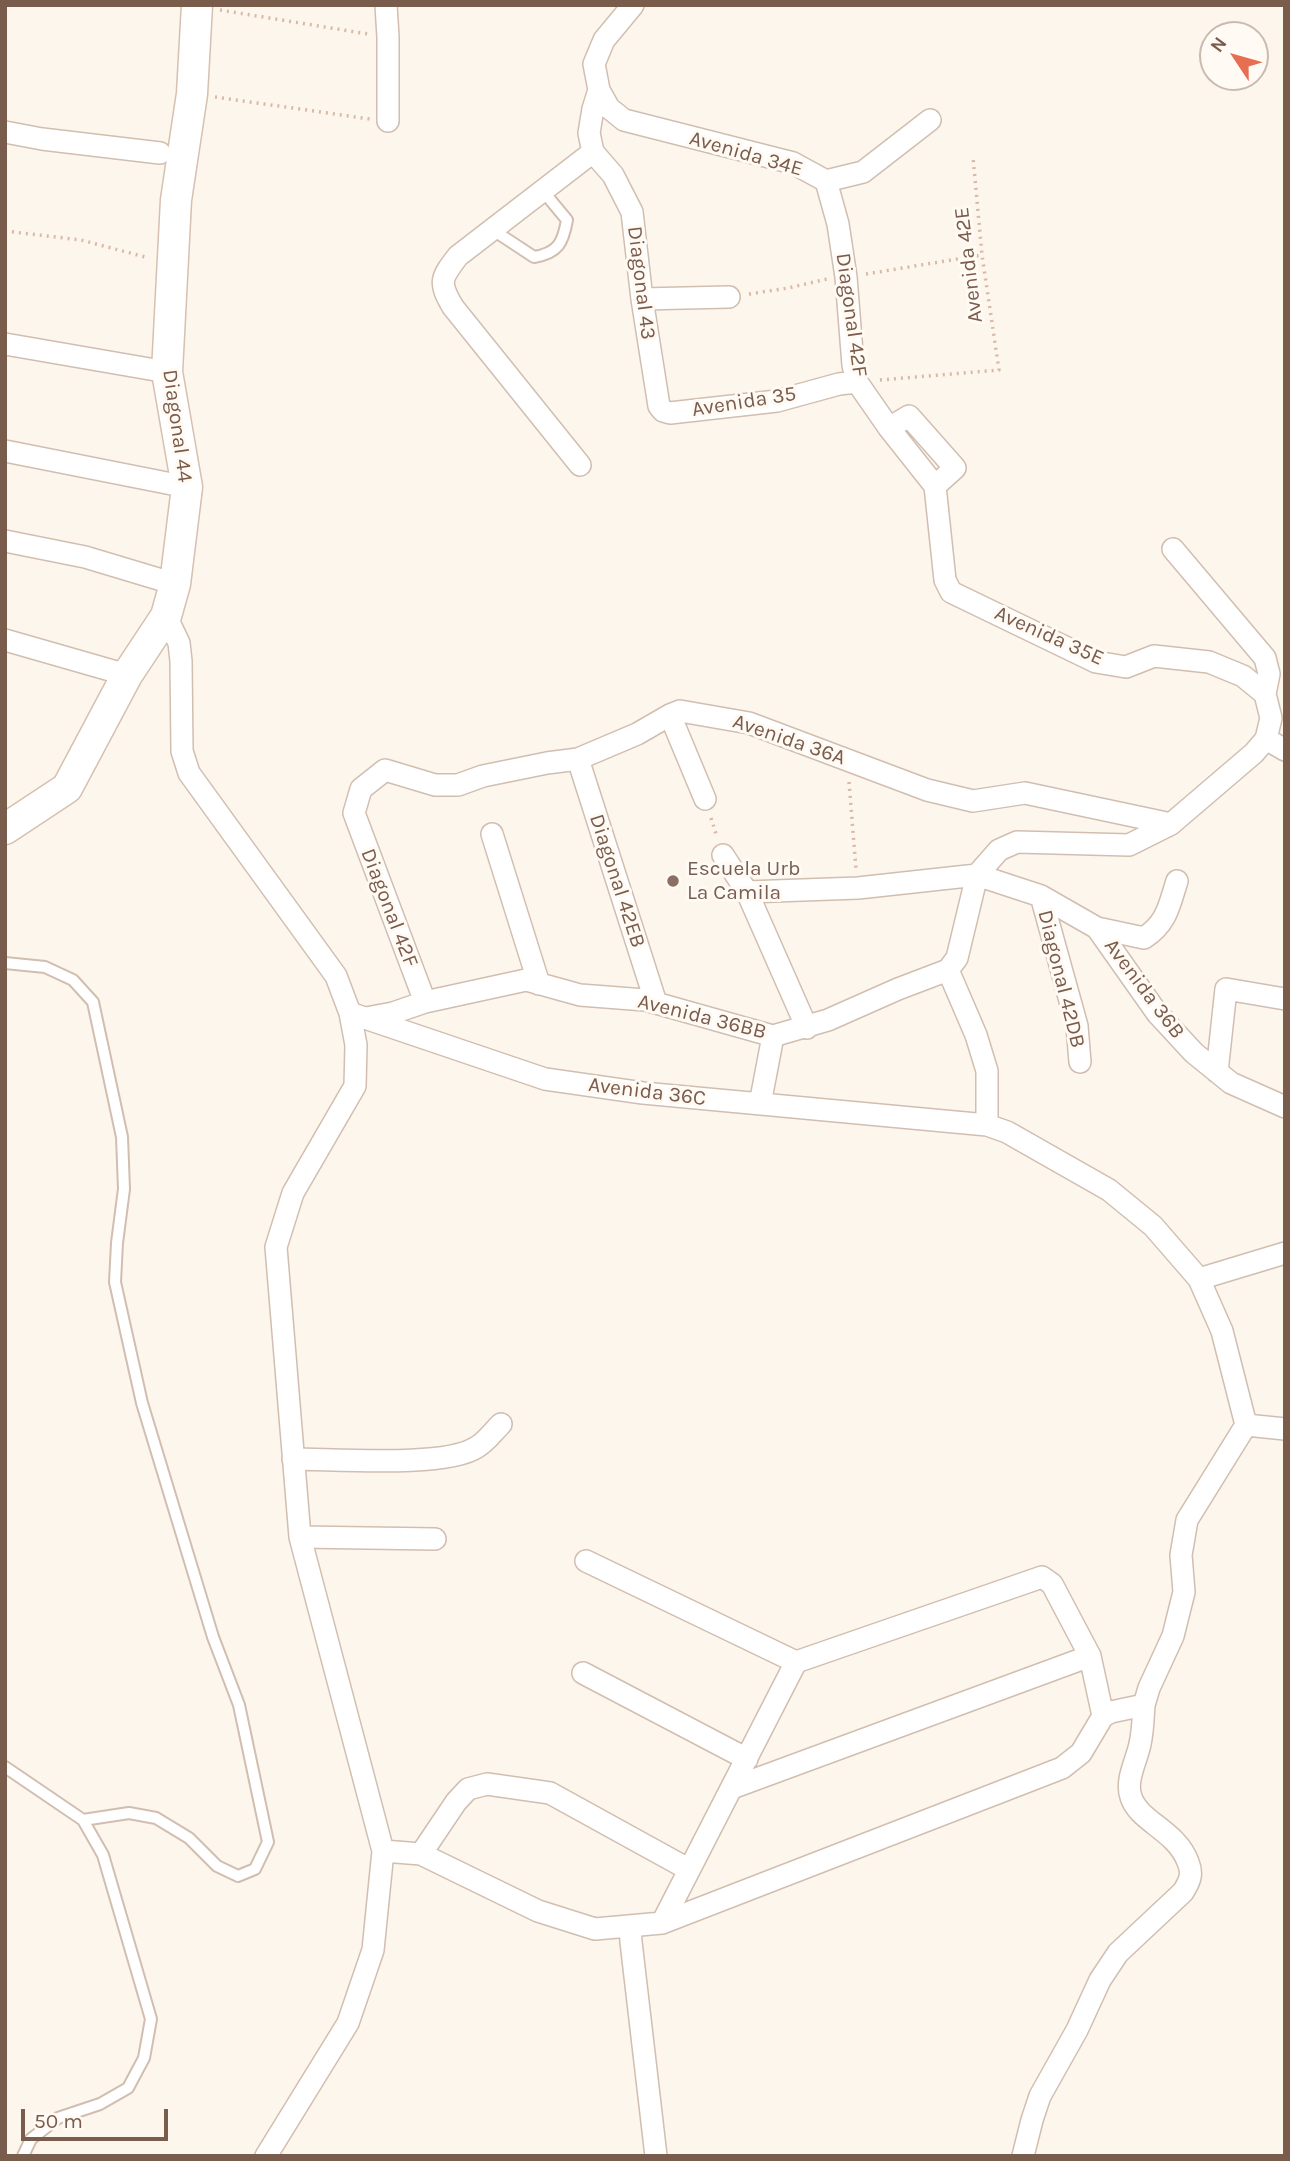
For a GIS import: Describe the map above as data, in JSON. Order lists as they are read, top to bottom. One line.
{"streets":{"main road":["Diagonal 44"],"street":["Avenida 34E","Diagonal 43","Diagonal 42F","Avenida 35","Avenida 35E","Avenida 36A","Diagonal 42EB","Diagonal 42DB","Avenida 36B","Avenida 36BB","Avenida 36C"],"path":["Avenida 42E"]},"crossings":[["Avenida 34E","Diagonal 42F"],["Avenida 42E","Diagonal 42F"],["Avenida 42E","Avenida 35"],["Diagonal 43","Avenida 35"],["Diagonal 42F","Avenida 35"],["Diagonal 42F","Avenida 35E"],["Diagonal 42F","Diagonal 42EB"],["Diagonal 42F","Avenida 36BB"],["Diagonal 42EB","Avenida 36BB"],["Diagonal 42DB","Avenida 36B"],["Avenida 36BB","Avenida 36C"]],"places":["Escuela Urb La Camila"],"scale_bar":"50 m","north":"top left"}
